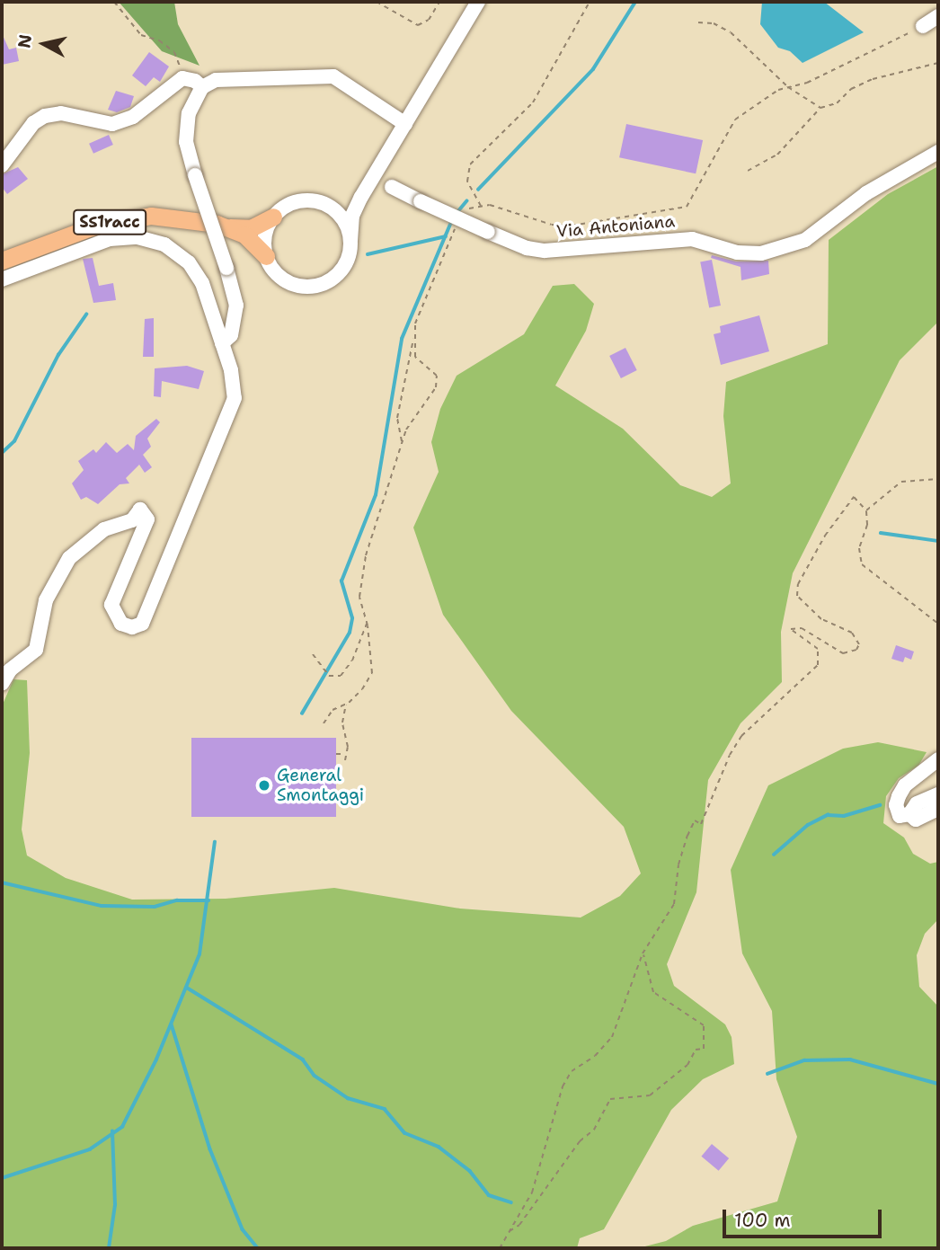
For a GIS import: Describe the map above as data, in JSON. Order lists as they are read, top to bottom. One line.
{"streets":{"main road":["SS1racc"],"street":["Via Antoniana"]},"places":["General Smontaggi"],"scale_bar":"100 m","north":"left"}
